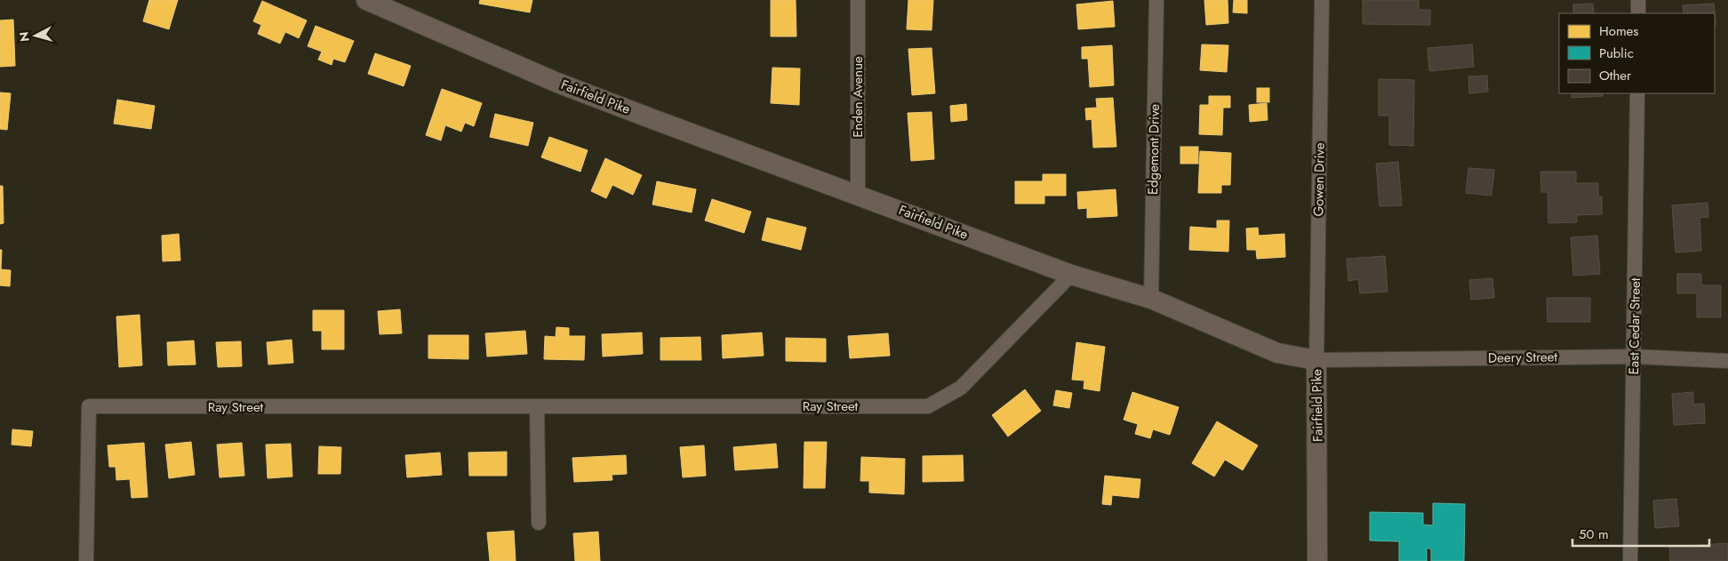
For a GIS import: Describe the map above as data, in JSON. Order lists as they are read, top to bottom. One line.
{"streets":{"street":["Fairfield Pike","Enden Avenue","Edgemont Drive","Gowen Drive","East Cedar Street","Deery Street","Ray Street"]},"crossings":[["Fairfield Pike","Enden Avenue"],["Fairfield Pike","Edgemont Drive"],["Fairfield Pike","Gowen Drive"],["Fairfield Pike","Deery Street"],["Fairfield Pike","Ray Street"],["Gowen Drive","Deery Street"],["East Cedar Street","Deery Street"]],"legend":["Homes","Public","Other"],"scale_bar":"50 m","north":"left"}
